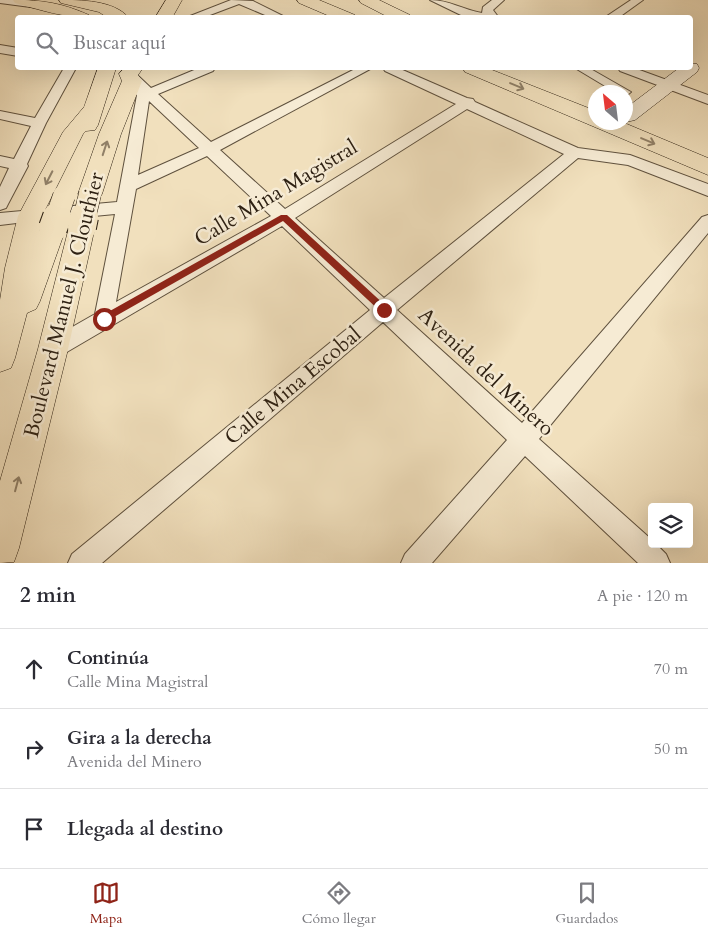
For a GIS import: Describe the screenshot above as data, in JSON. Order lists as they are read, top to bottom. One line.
{"streets":{"main road":["Boulevard Manuel J. Clouthier"],"street":["Calle Mina Magistral","Avenida del Minero","Calle Mina Escobal"]},"crossings":[["Calle Mina Magistral","Avenida del Minero"],["Boulevard Manuel J. Clouthier","Avenida del Minero"],["Avenida del Minero","Calle Mina Escobal"]],"north":"top left","page":{"search":"Buscar aquí","heading":["2 min","A pie · 120 m"],"list":[["Continúa","Calle Mina Magistral","70 m"],["Gira a la derecha","Avenida del Minero","50 m"],"Llegada al destino"],"nav":["Mapa","Cómo llegar","Guardados"]}}
